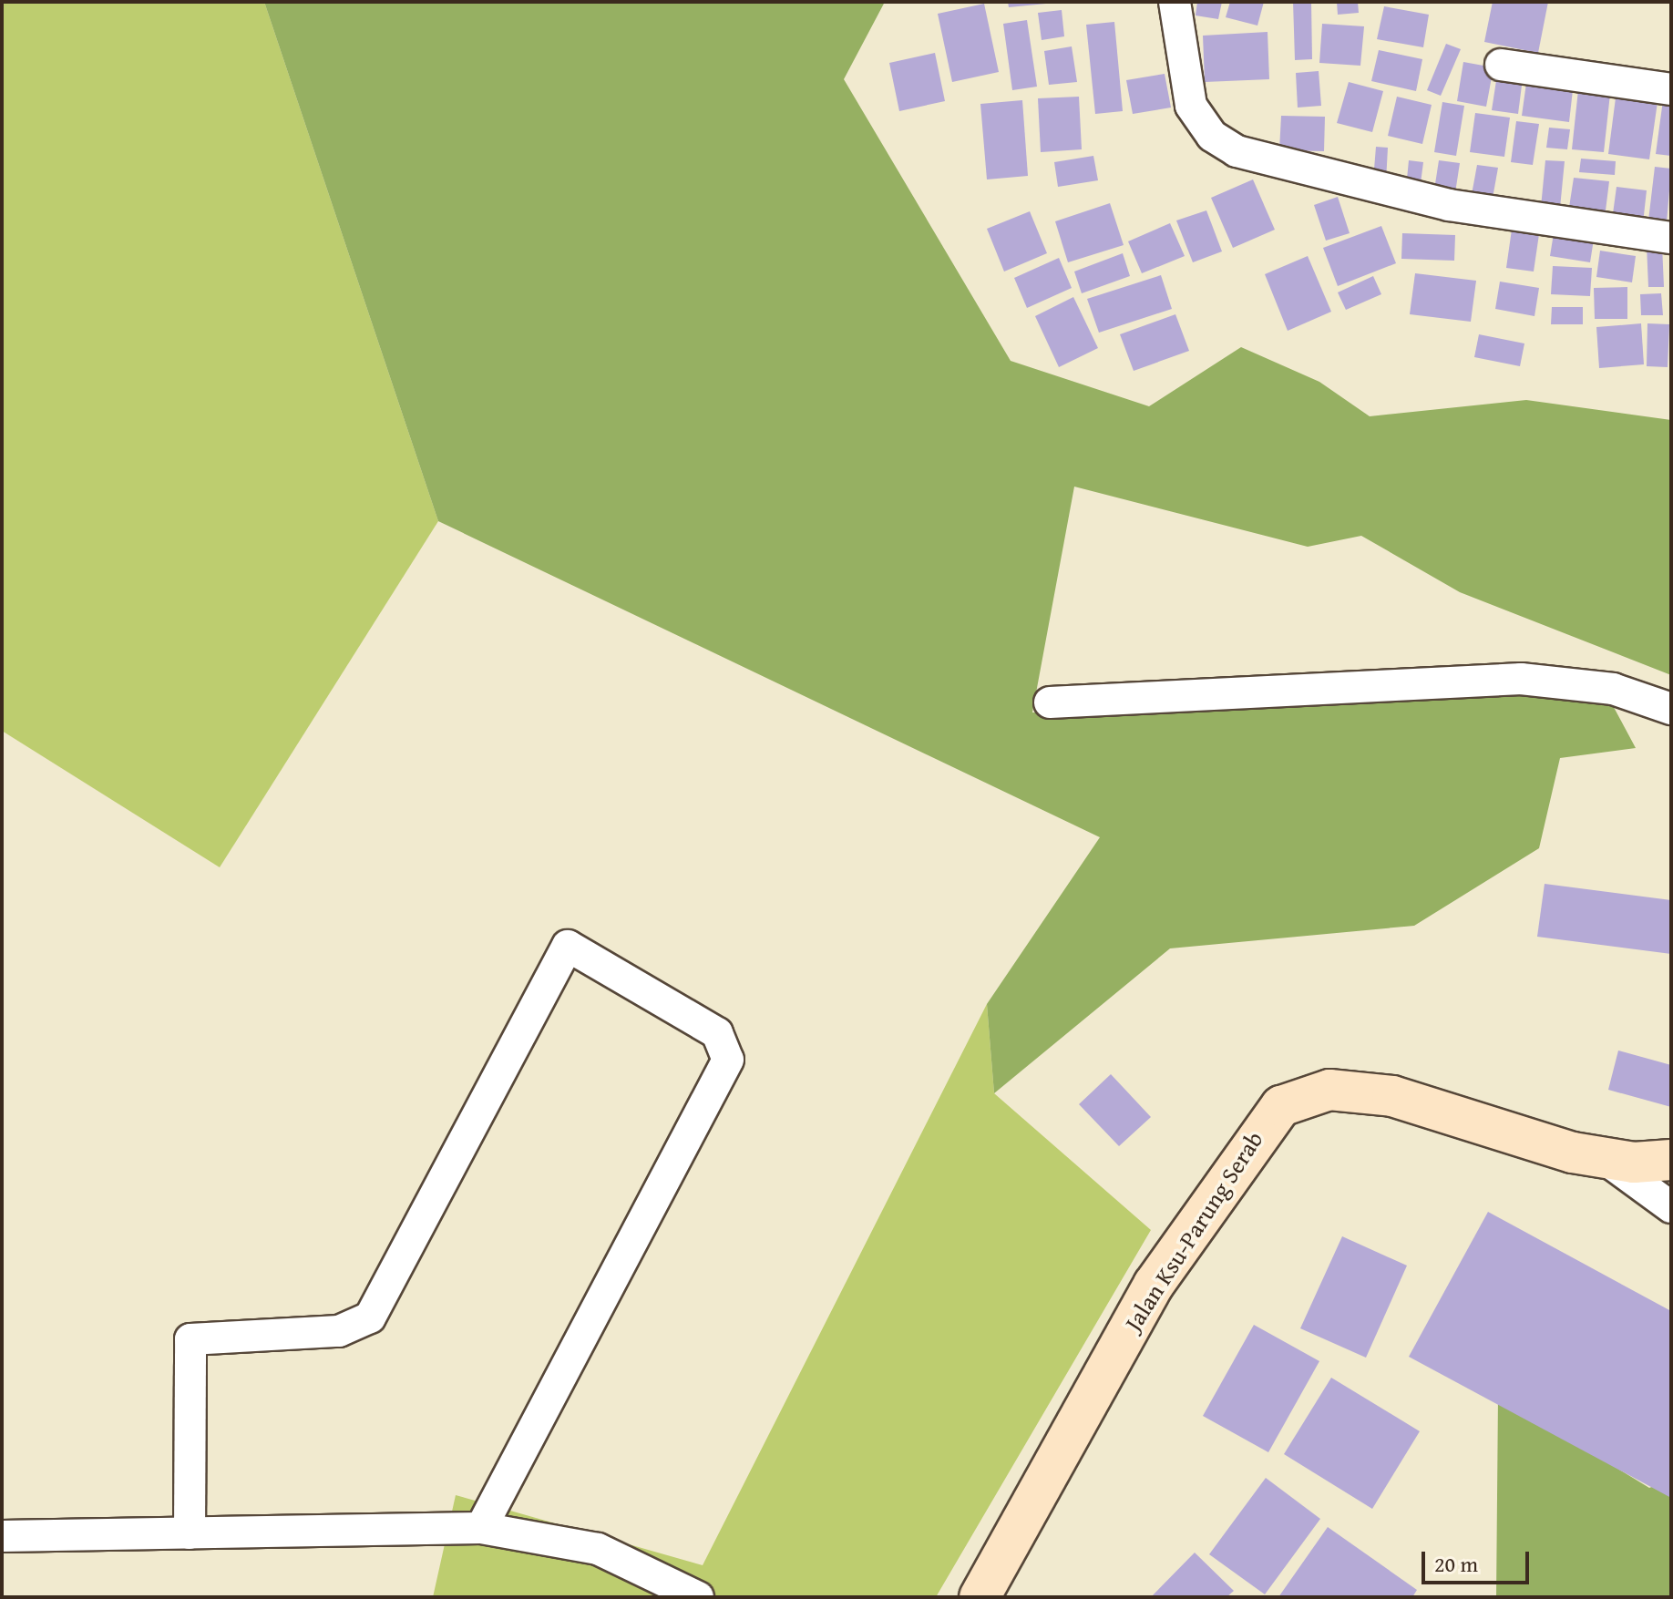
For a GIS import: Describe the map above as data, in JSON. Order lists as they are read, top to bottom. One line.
{"streets":{"street":["Jalan Ksu-Parung Serab"]},"scale_bar":"20 m"}
